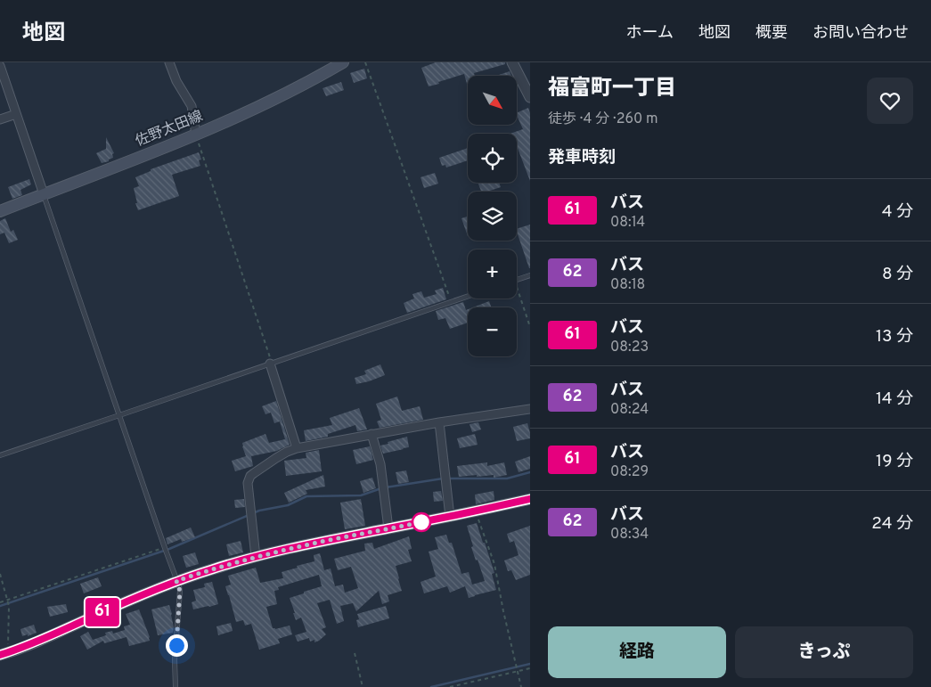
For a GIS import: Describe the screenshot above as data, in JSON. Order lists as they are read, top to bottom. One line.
{"streets":{"main road":["佐野太田線"]},"lines":["bus line 61"],"north":"bottom right","page":{"header":"地図","nav":["ホーム","地図","概要","お問い合わせ"],"on_map":"61","heading":[["福富町一丁目","徒歩 · 4 分 · 260 m"],"発車時刻"],"map_buttons":["+","−"],"list":[{"mark":"61","name":"バス","note":"08:14","value":"4 分"},{"mark":"62","name":"バス","note":"08:18","value":"8 分"},{"mark":"61","name":"バス","note":"08:23","value":"13 分"},{"mark":"62","name":"バス","note":"08:24","value":"14 分"},{"mark":"61","name":"バス","note":"08:29","value":"19 分"},{"mark":"62","name":"バス","note":"08:34","value":"24 分"}],"buttons":["経路","きっぷ"]}}
